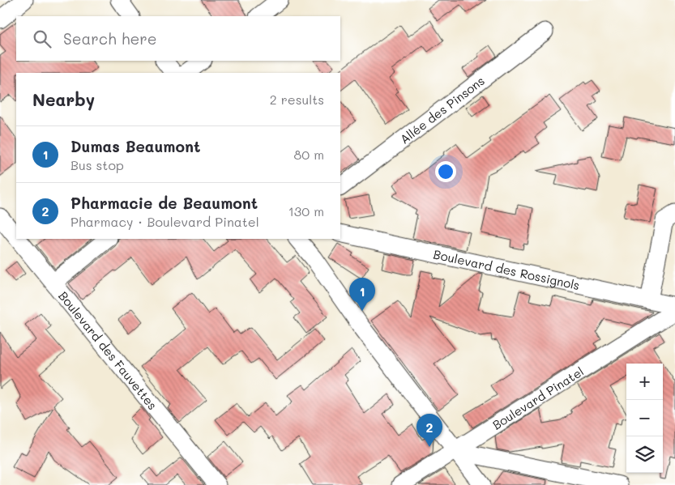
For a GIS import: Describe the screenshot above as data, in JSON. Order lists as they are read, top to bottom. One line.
{"streets":{"street":["Allée des Pinsons","Boulevard des Rossignols","Boulevard des Fauvettes","Boulevard Pinatel"]},"page":{"search":"Search here","heading":["Nearby","2 results"],"list":[{"mark":"1","name":"Dumas Beaumont","note":"Bus stop","value":"80 m"},{"mark":"2","name":"Pharmacie de Beaumont","note":"Pharmacy · Boulevard Pinatel","value":"130 m"}],"pins":["1","2"],"map_buttons":["+","−"]}}
